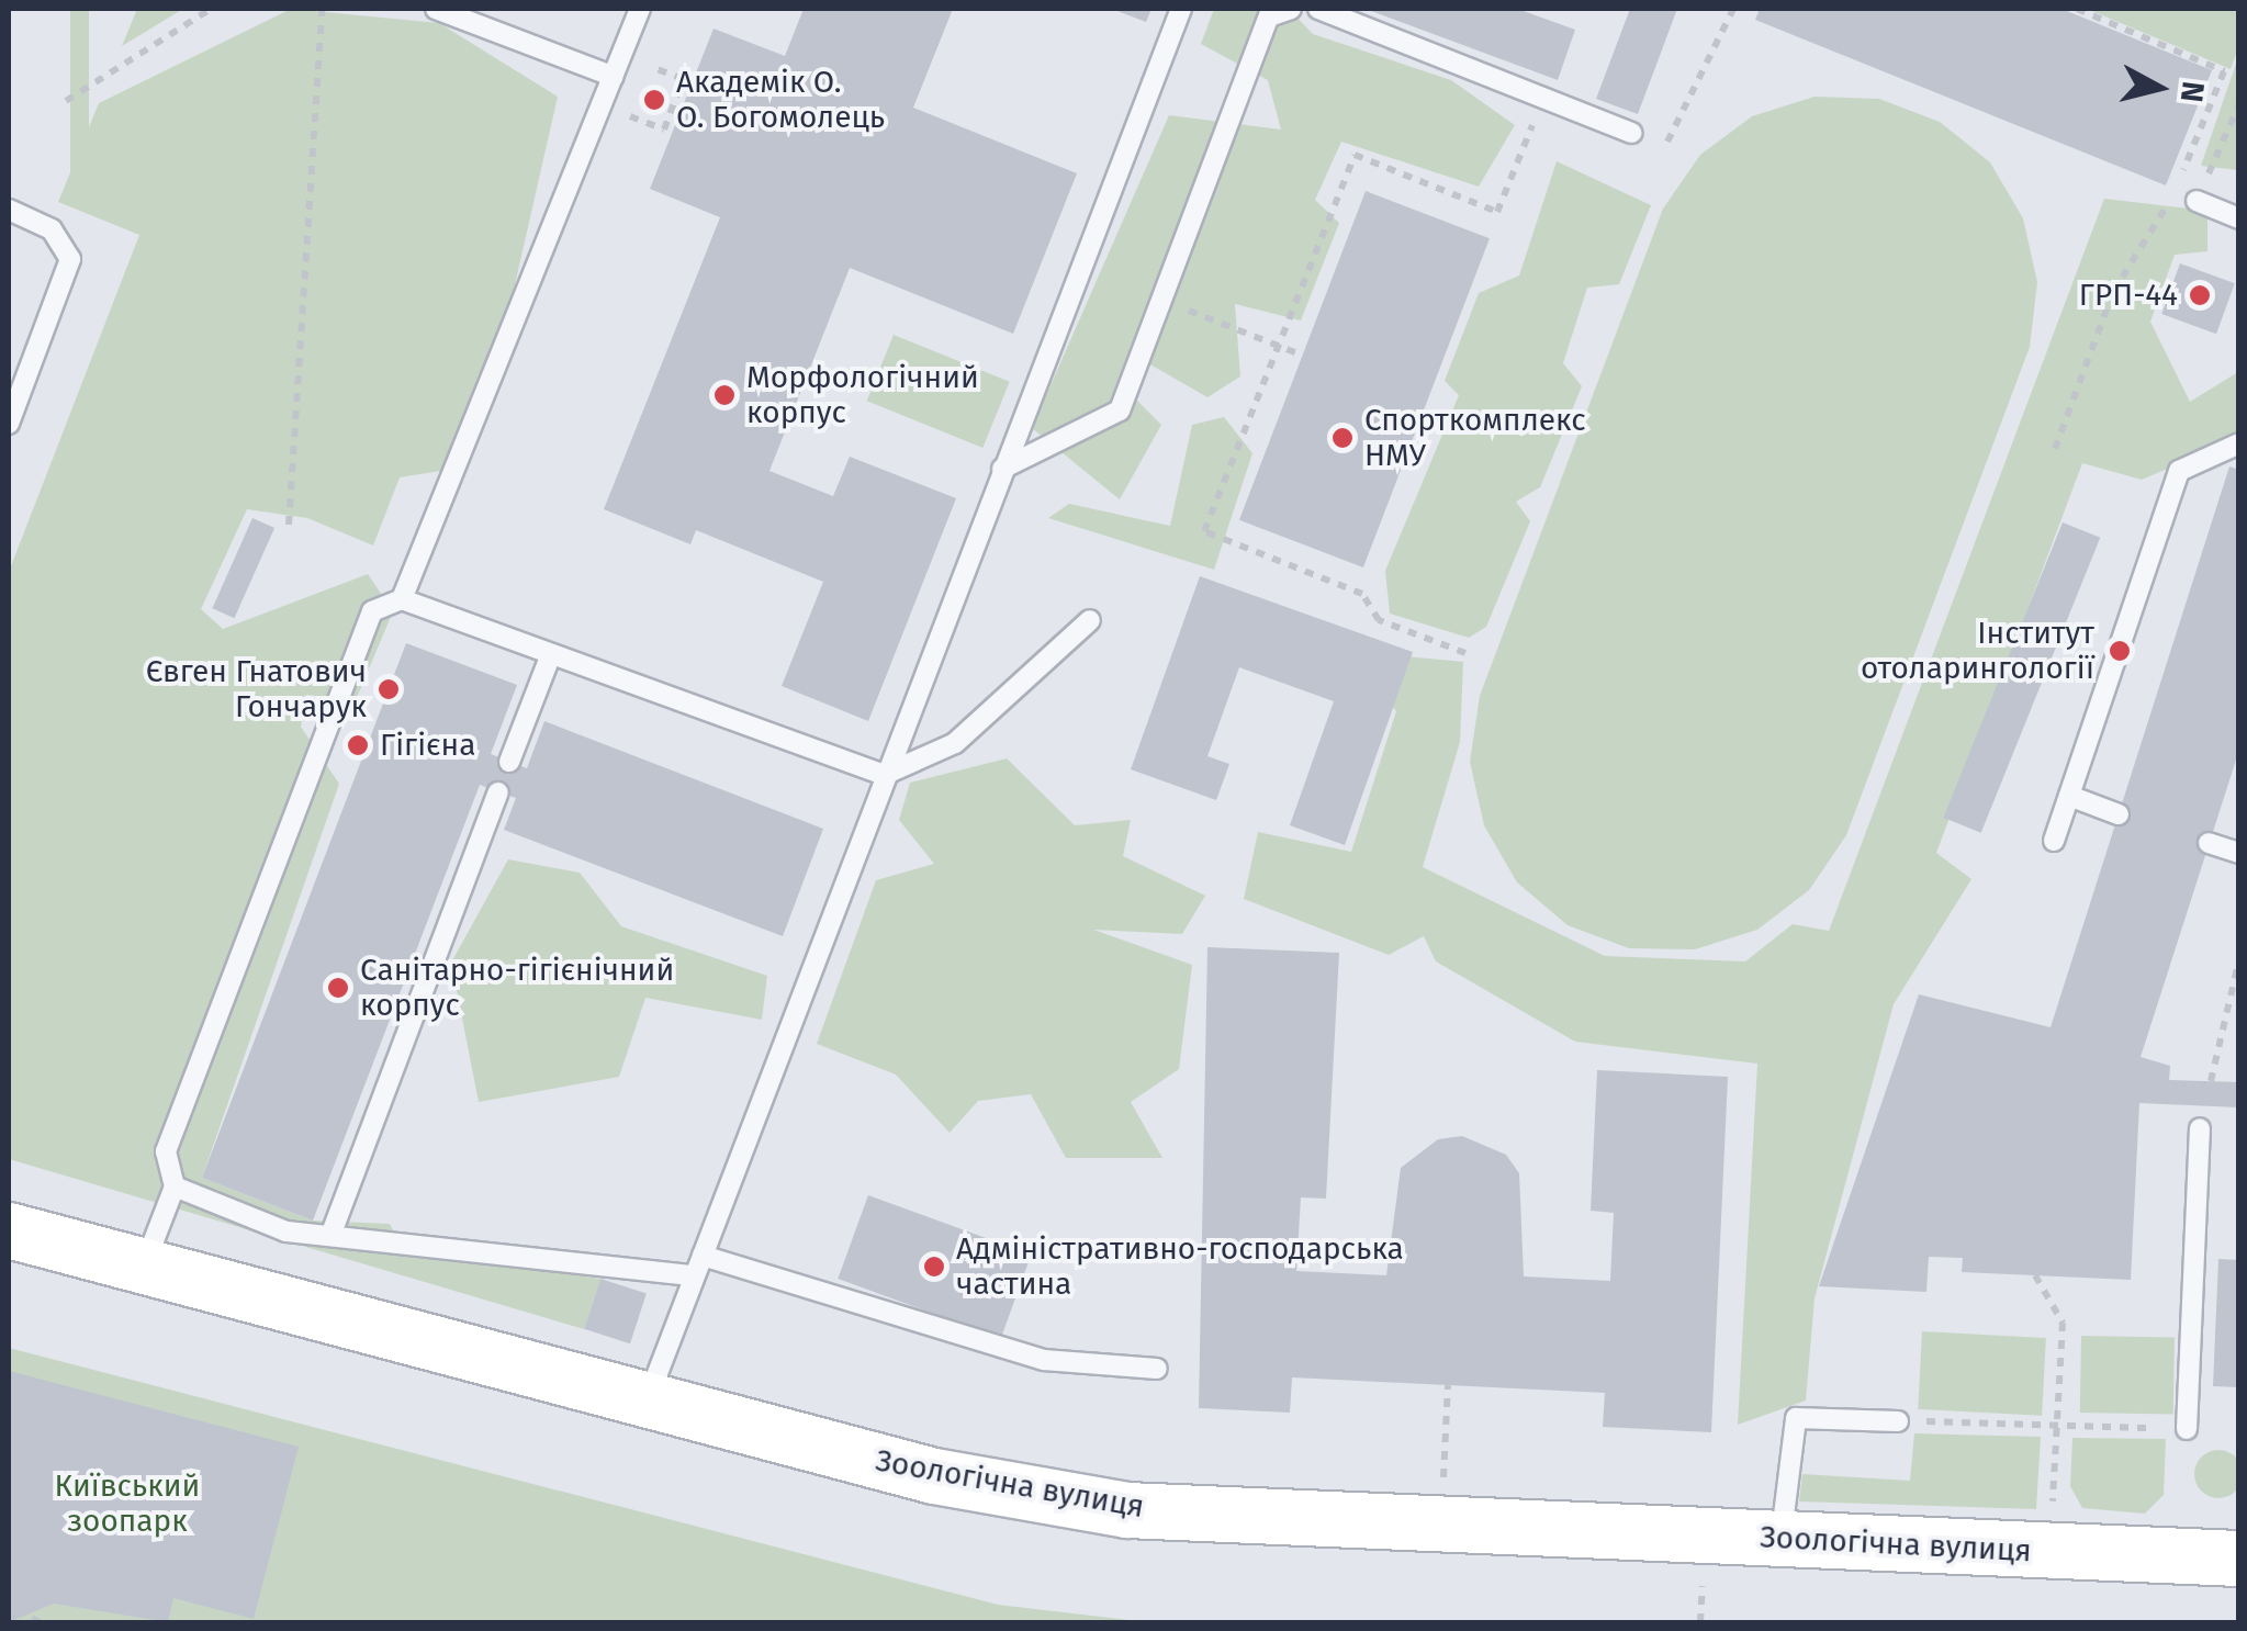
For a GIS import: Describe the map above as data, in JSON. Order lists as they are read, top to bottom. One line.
{"streets":{"street":["Зоологічна вулиця"]},"parks":["Київський зоопарк"],"places":["Академік О. О. Богомолець","ГРП-44","Морфологічний корпус","Спорткомплекс НМУ","Інститут отоларингології","Євген Гнатович Гончарук","Гігієна","Санітарно-гігієнічний корпус","Адміністративно-господарська частина"],"north":"right"}
